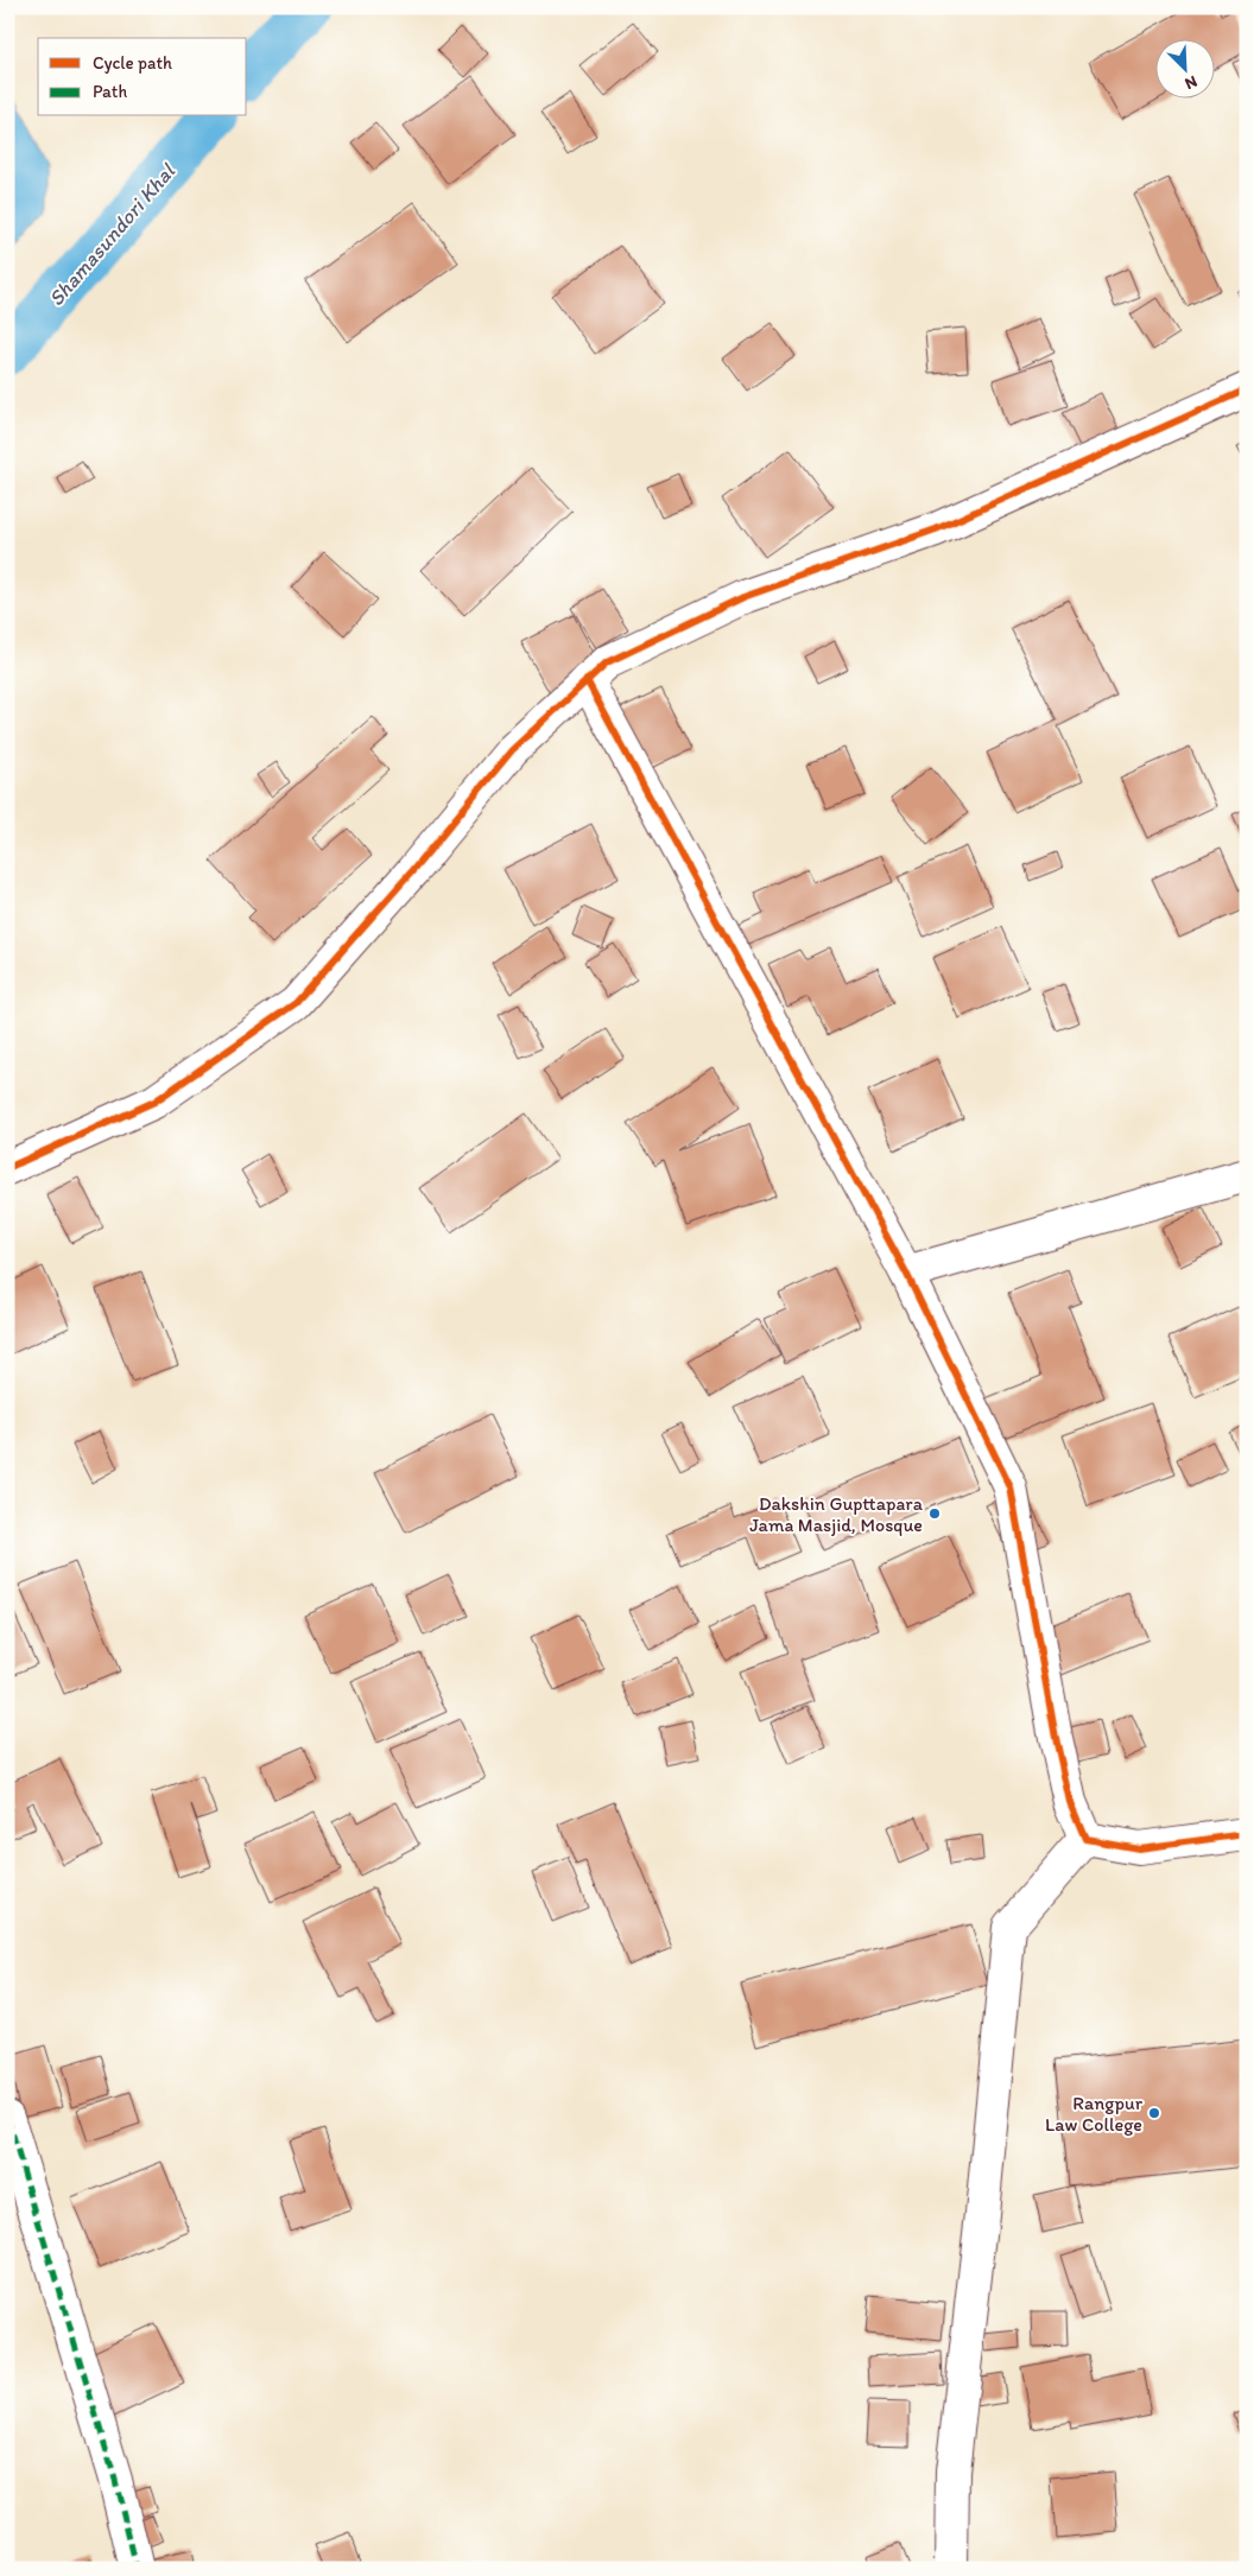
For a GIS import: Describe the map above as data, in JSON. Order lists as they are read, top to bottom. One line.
{"water":["Shamasundori Khal"],"places":["Dakshin Gupttapara Jama Masjid, Mosque","Rangpur Law College"],"legend":["Cycle path","Path"],"north":"bottom right"}
